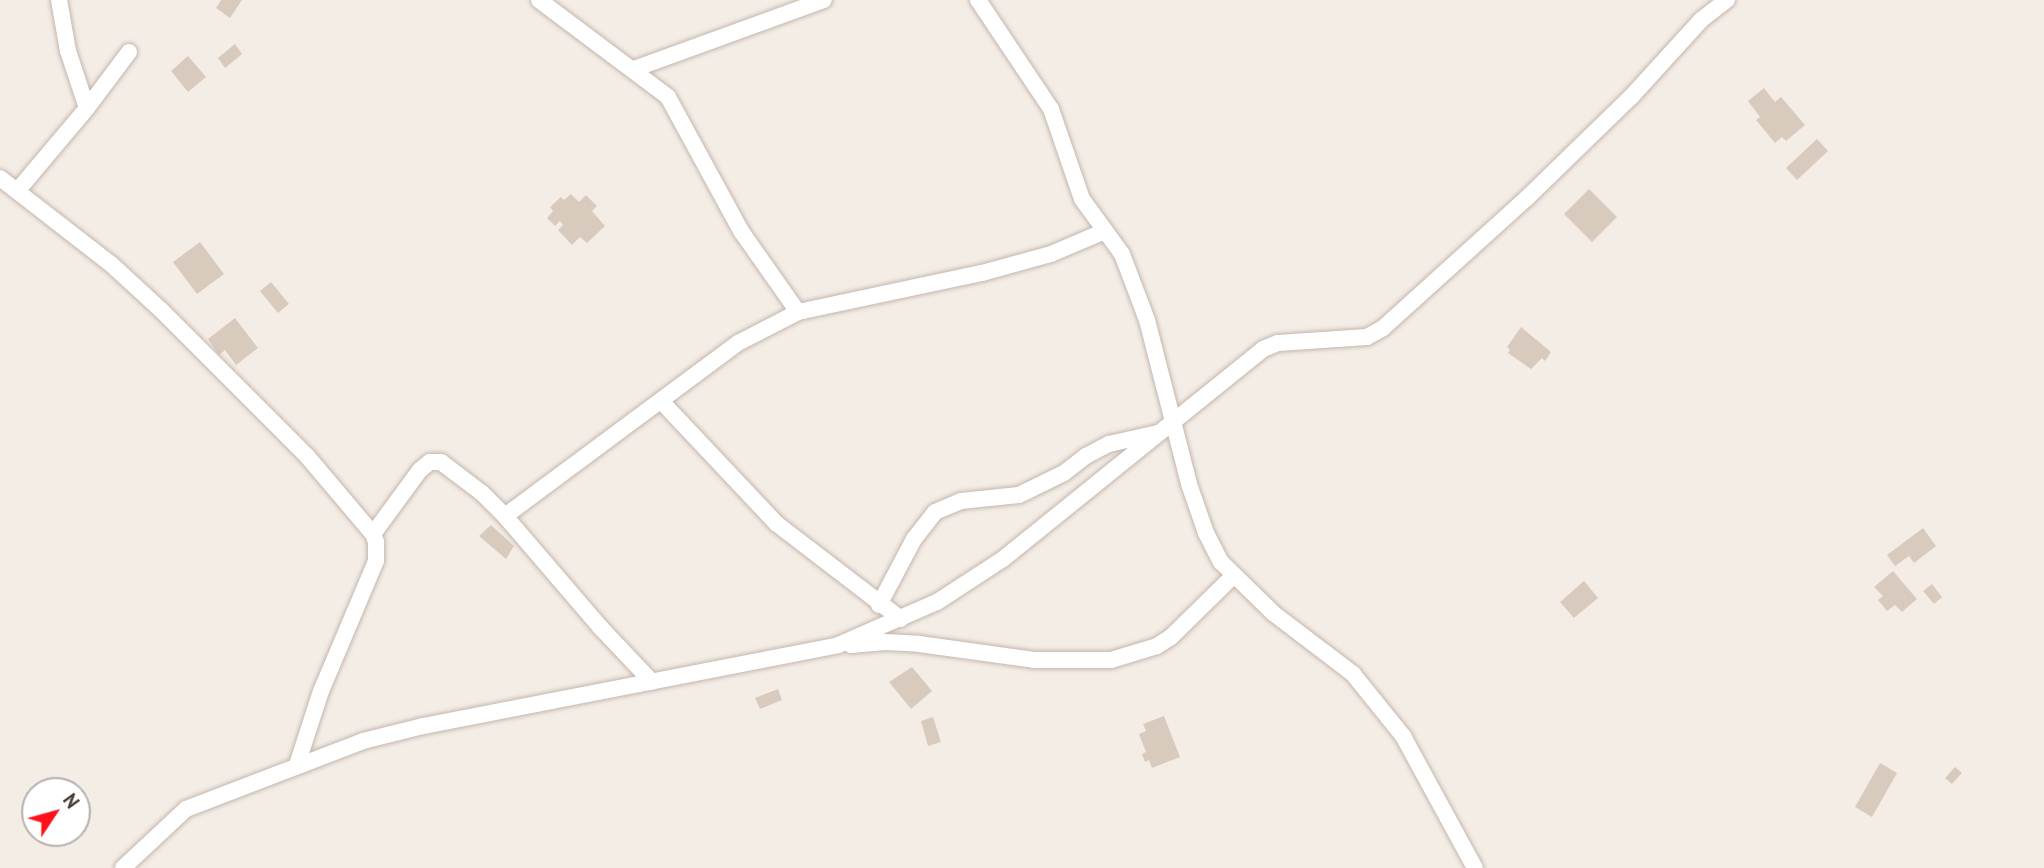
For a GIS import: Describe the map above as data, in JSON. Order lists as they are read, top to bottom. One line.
{"north":"top right"}
